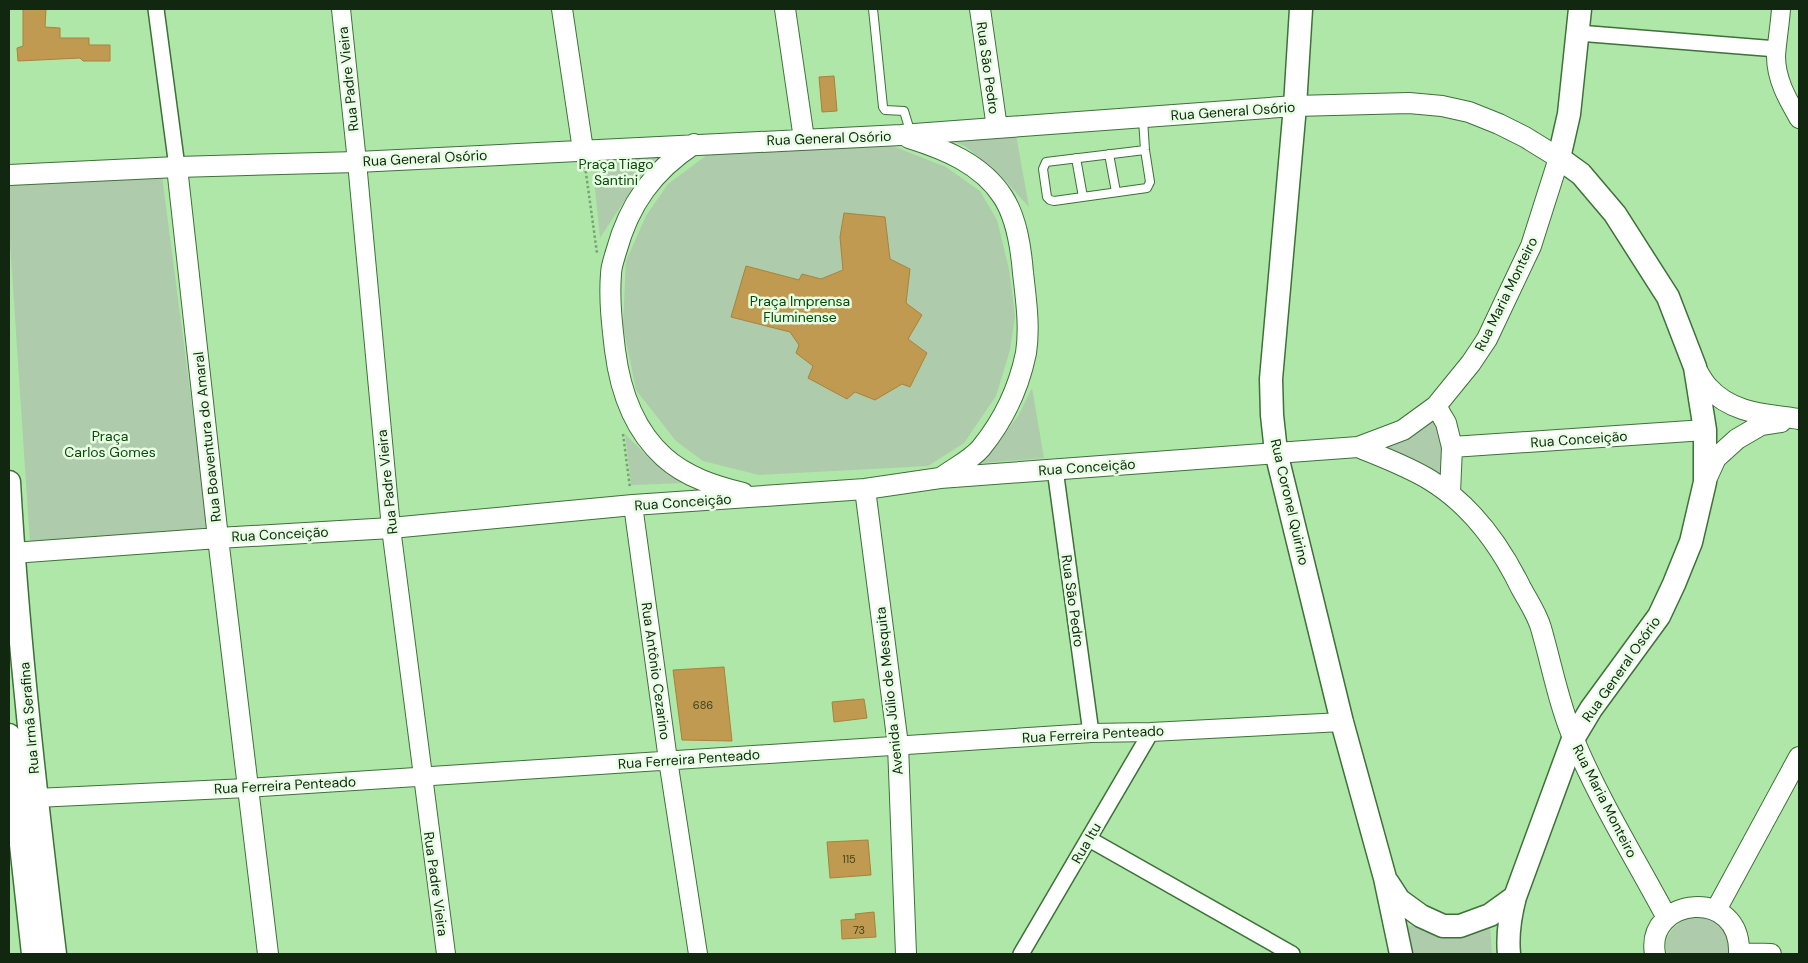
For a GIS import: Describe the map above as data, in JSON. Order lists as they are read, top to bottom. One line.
{"streets":{"main road":["Rua São Pedro","Rua General Osório","Rua Maria Monteiro","Rua Boaventura do Amaral","Rua Conceição","Rua Coronel Quirino","Avenida Júlio de Mesquita","Rua Irmã Serafina"],"street":["Rua Padre Vieira","Rua Antônio Cezarino","Rua Ferreira Penteado","Rua Itu"]},"crossings":[["Rua São Pedro","Rua General Osório"],["Rua São Pedro","Rua Conceição"],["Rua São Pedro","Rua Ferreira Penteado"],["Rua Padre Vieira","Rua General Osório"],["Rua Padre Vieira","Rua Conceição"],["Rua Padre Vieira","Rua Ferreira Penteado"],["Rua General Osório","Rua Maria Monteiro"],["Rua General Osório","Rua Boaventura do Amaral"],["Rua General Osório","Rua Conceição"],["Rua General Osório","Rua Coronel Quirino"],["Rua Maria Monteiro","Rua Conceição"],["Rua Boaventura do Amaral","Rua Conceição"],["Rua Boaventura do Amaral","Rua Ferreira Penteado"],["Rua Conceição","Rua Coronel Quirino"],["Rua Conceição","Rua Antônio Cezarino"],["Rua Conceição","Avenida Júlio de Mesquita"],["Rua Conceição","Rua Irmã Serafina"],["Rua Coronel Quirino","Rua Ferreira Penteado"],["Rua Antônio Cezarino","Rua Ferreira Penteado"],["Avenida Júlio de Mesquita","Rua Ferreira Penteado"],["Rua Irmã Serafina","Rua Ferreira Penteado"],["Rua Ferreira Penteado","Rua Itu"]],"parks":["Praça Tiago Santini","Praça Imprensa Fluminense","Praça Carlos Gomes"],"house_numbers":["686","115","73"]}
